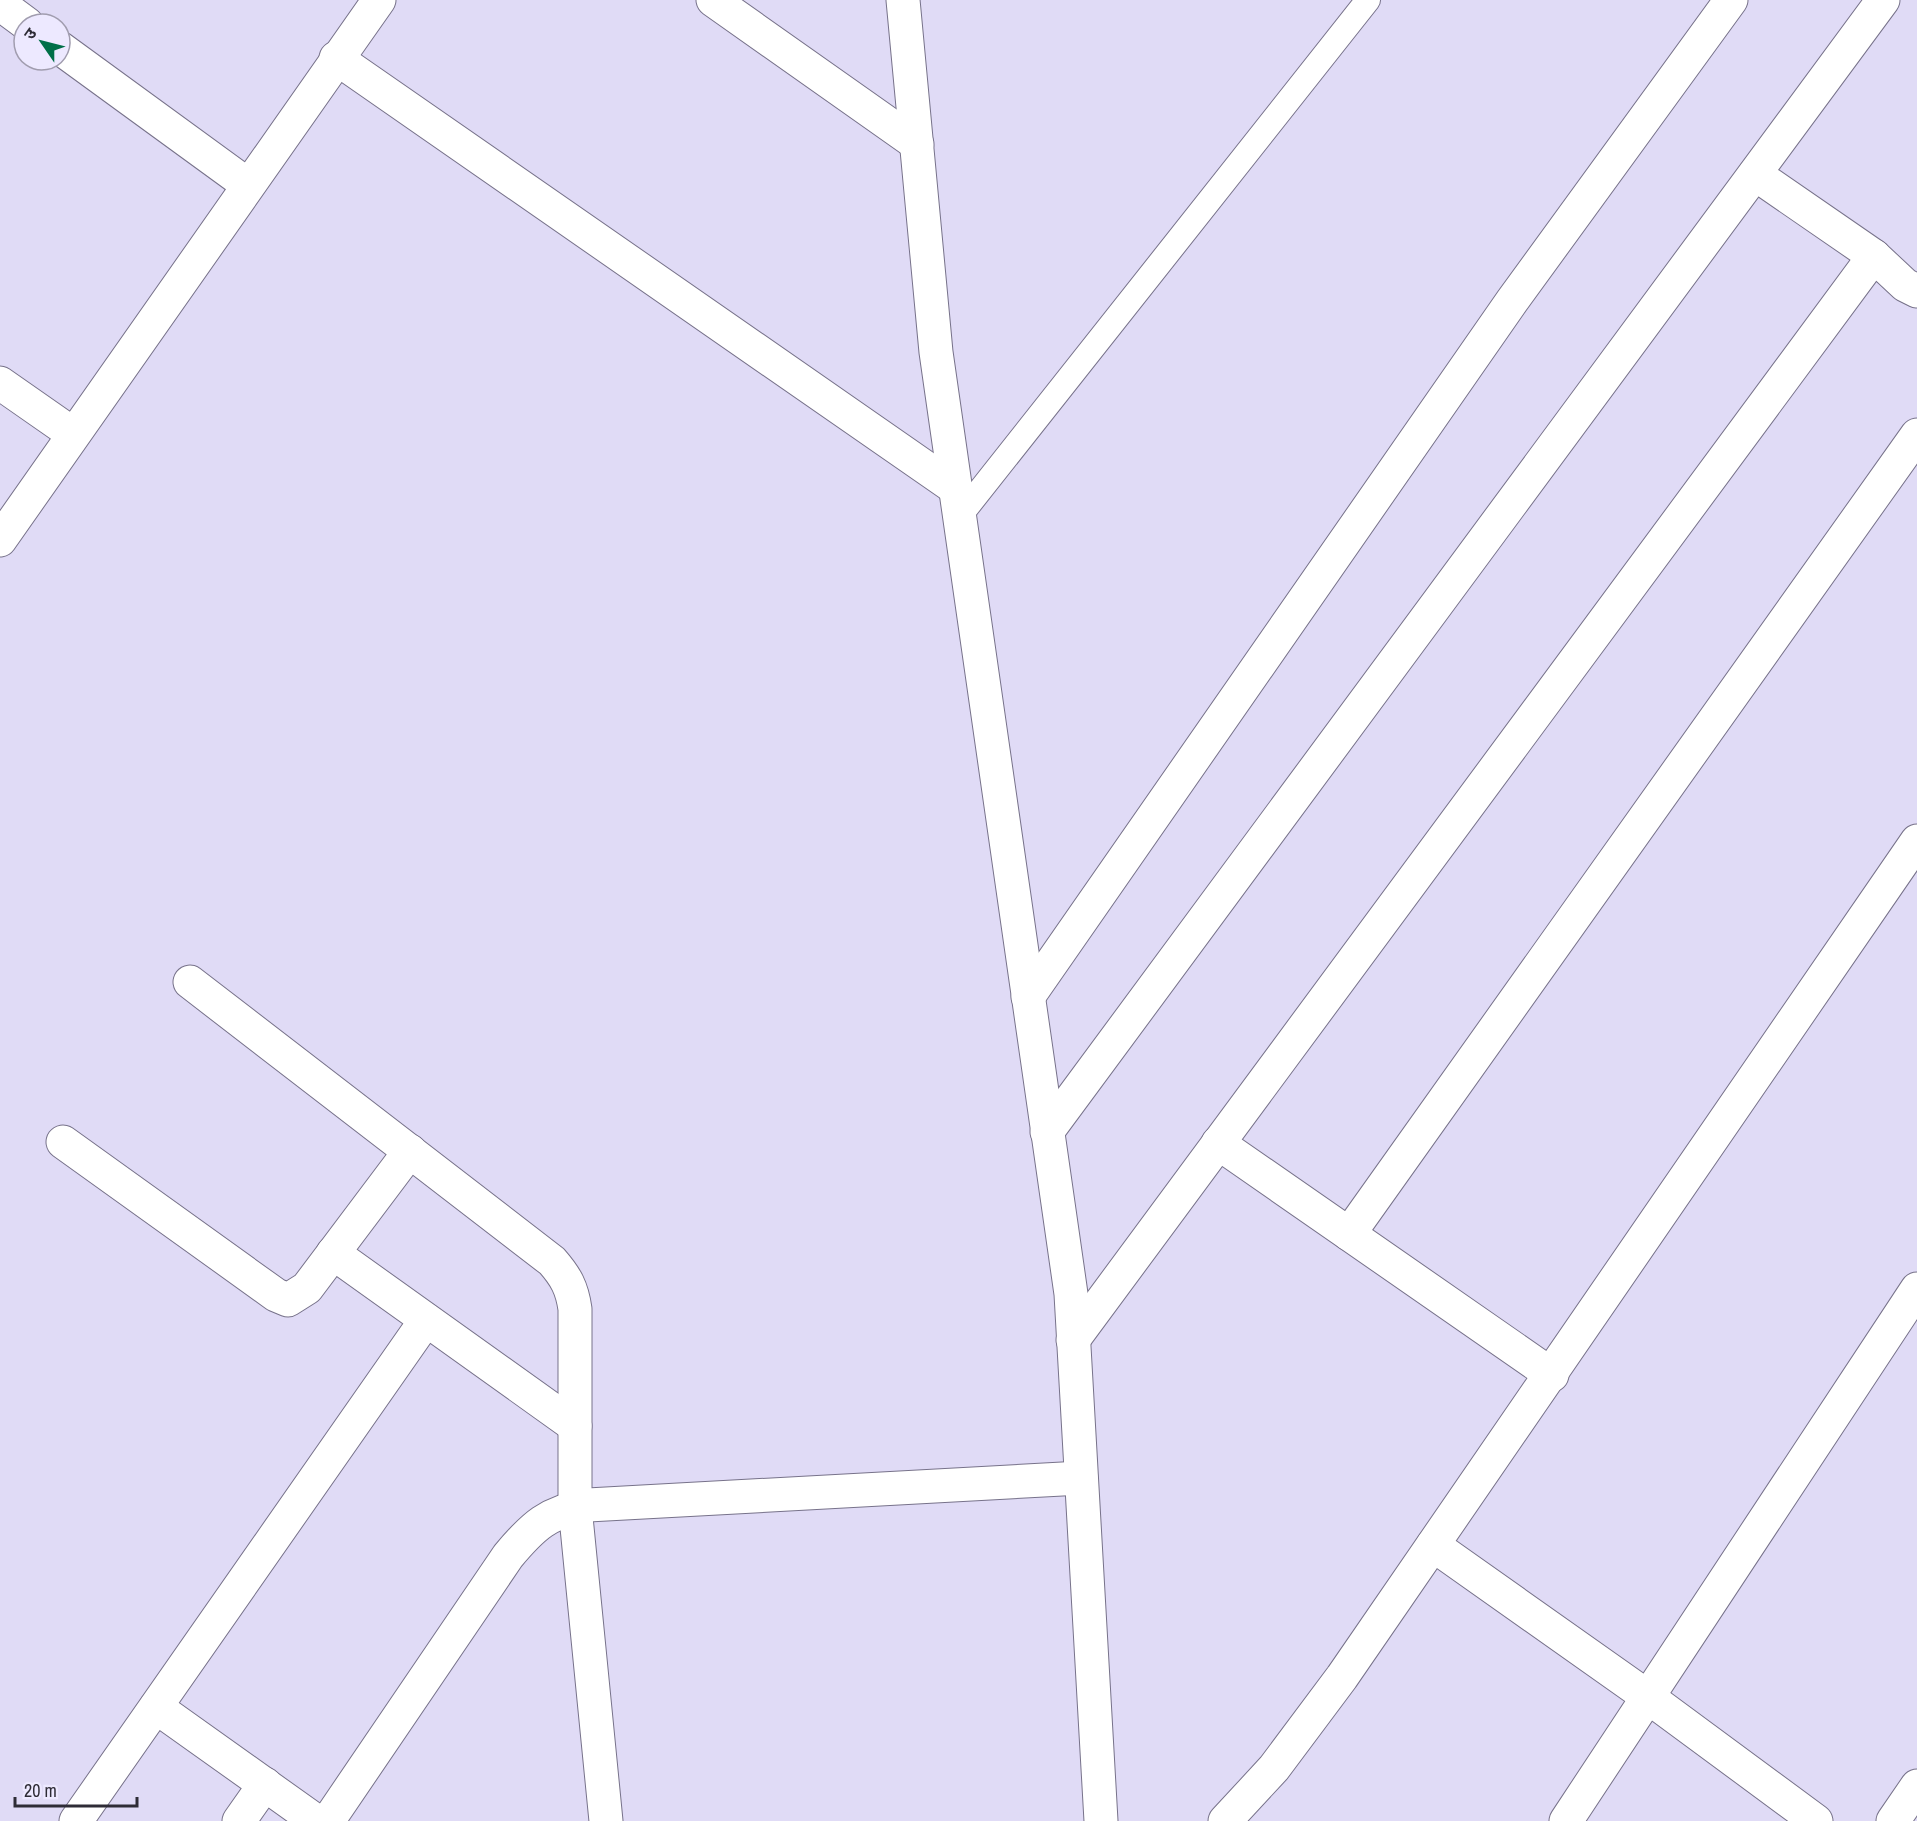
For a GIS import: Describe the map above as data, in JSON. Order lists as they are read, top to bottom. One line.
{"scale_bar":"20 m","north":"top left"}
